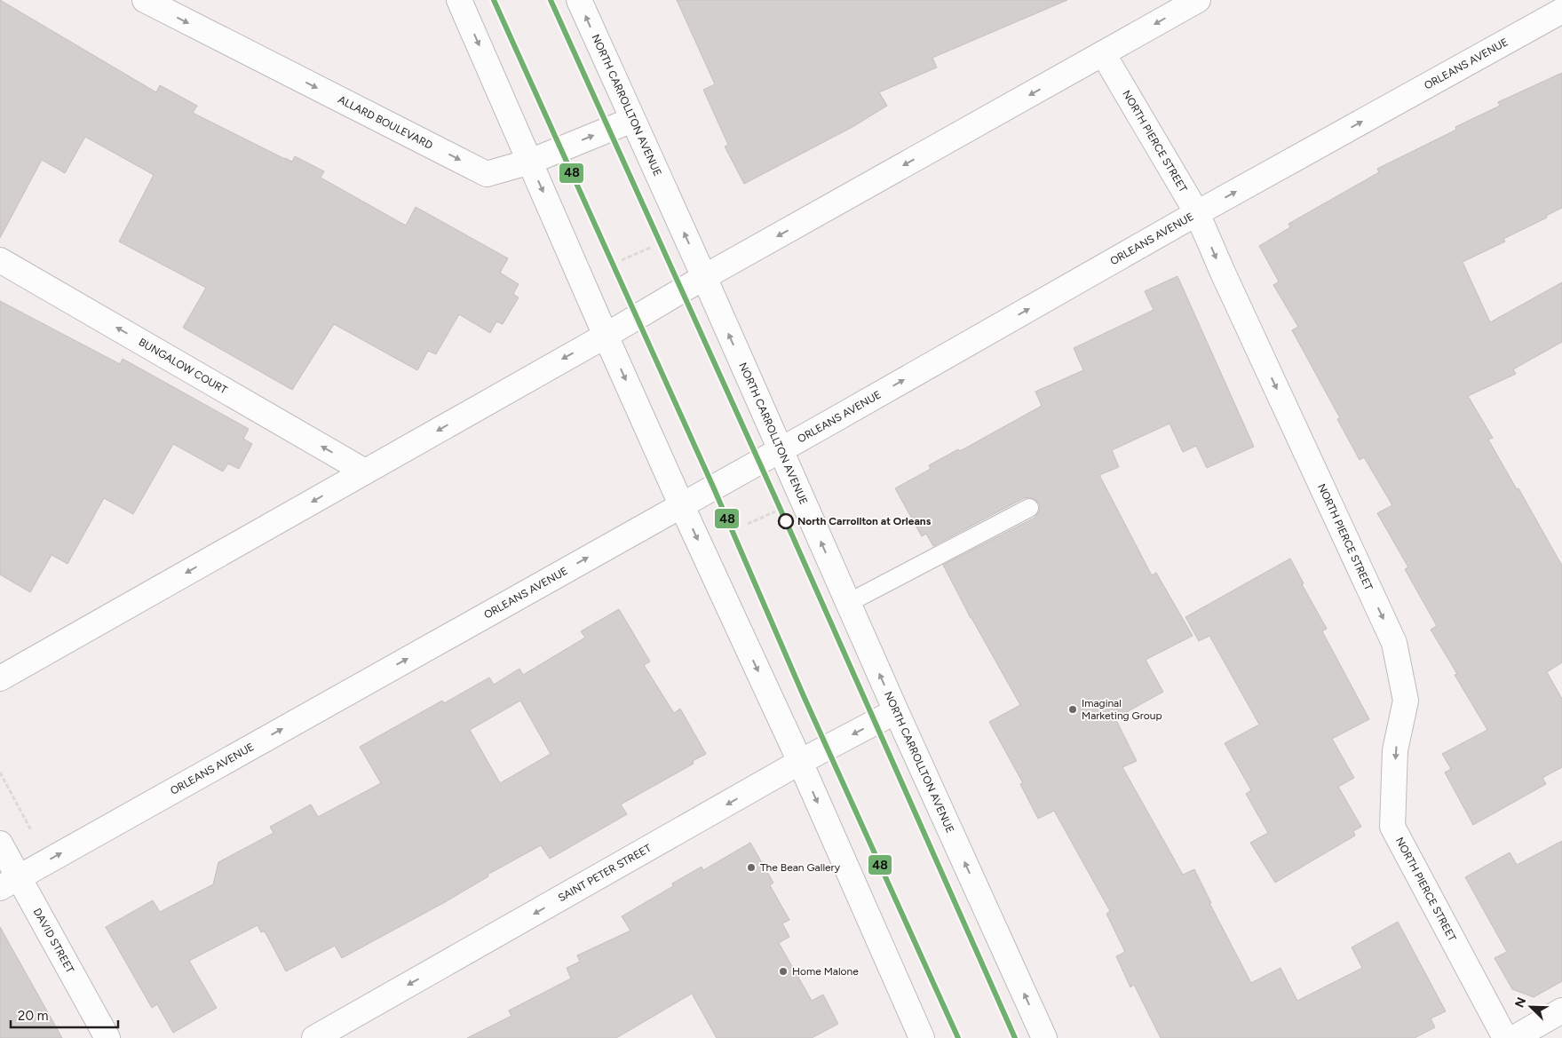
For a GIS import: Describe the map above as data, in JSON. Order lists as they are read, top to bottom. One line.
{"streets":{"street":["ORLEANS AVENUE","NORTH CARROLLTON AVENUE","ALLARD BOULEVARD","NORTH PIERCE STREET","BUNGALOW COURT","SAINT PETER STREET","DAVID STREET"]},"crossings":[["ORLEANS AVENUE","NORTH CARROLLTON AVENUE"],["ORLEANS AVENUE","NORTH PIERCE STREET"],["ORLEANS AVENUE","DAVID STREET"],["NORTH CARROLLTON AVENUE","ALLARD BOULEVARD"],["NORTH CARROLLTON AVENUE","SAINT PETER STREET"]],"one_way":["ALLARD BOULEVARD","NORTH PIERCE STREET","BUNGALOW COURT","SAINT PETER STREET"],"places":["North Carrollton at Orleans","Imaginal Marketing Group","The Bean Gallery","Home Malone"],"lines":["transit line 48"],"scale_bar":"20 m","north":"top left"}
